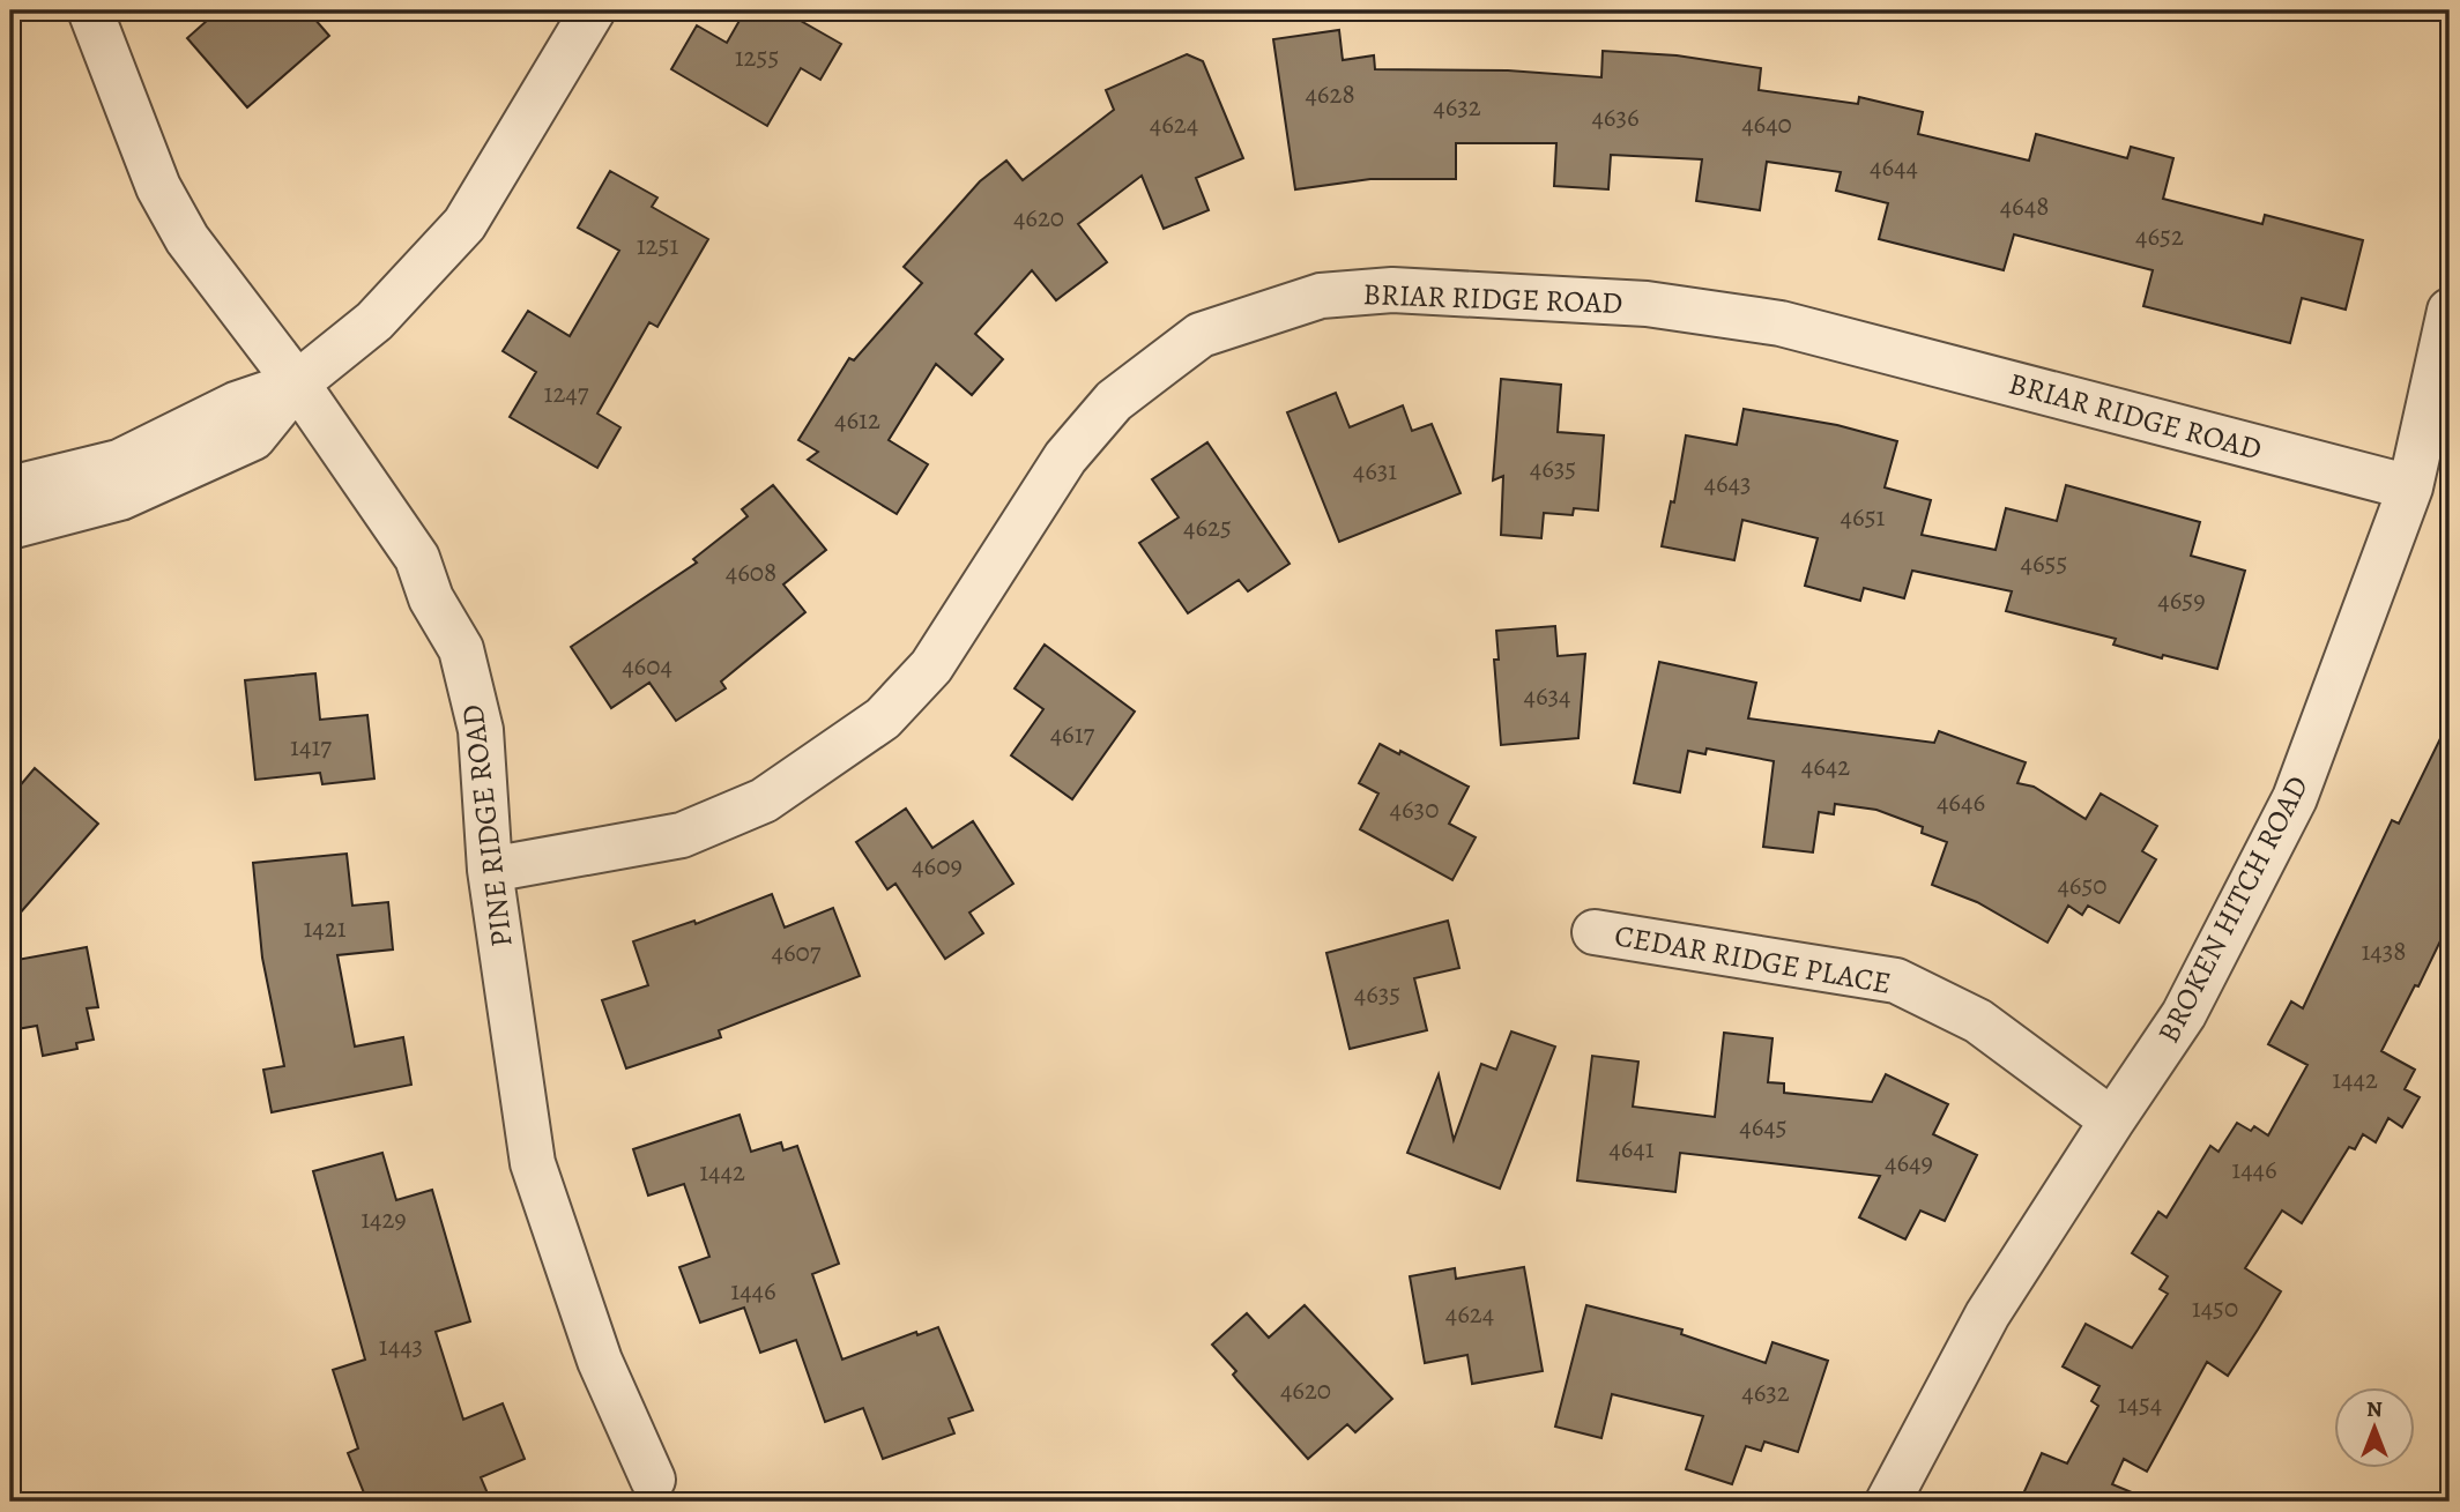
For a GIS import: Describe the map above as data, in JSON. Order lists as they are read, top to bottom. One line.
{"streets":{"street":["BRIAR RIDGE ROAD","PINE RIDGE ROAD","BROKEN HITCH ROAD","CEDAR RIDGE PLACE"]},"crossings":[["BRIAR RIDGE ROAD","PINE RIDGE ROAD"],["BRIAR RIDGE ROAD","BROKEN HITCH ROAD"],["BROKEN HITCH ROAD","CEDAR RIDGE PLACE"]],"house_numbers":["1255","4628","4632","4636","4624","4640","4644","4648","4620","4652","1251","1247","4612","4635","4631","4643","4651","4625","4655","4608","4659","4604","4634","4617","1417","4642","4646","4630","4609","4650","1421","1438","4607","4635","1442","4645","4641","4649","1446","1442","1429","1446","1450","4624","1443","4620","4632","1454"],"north":"top"}
